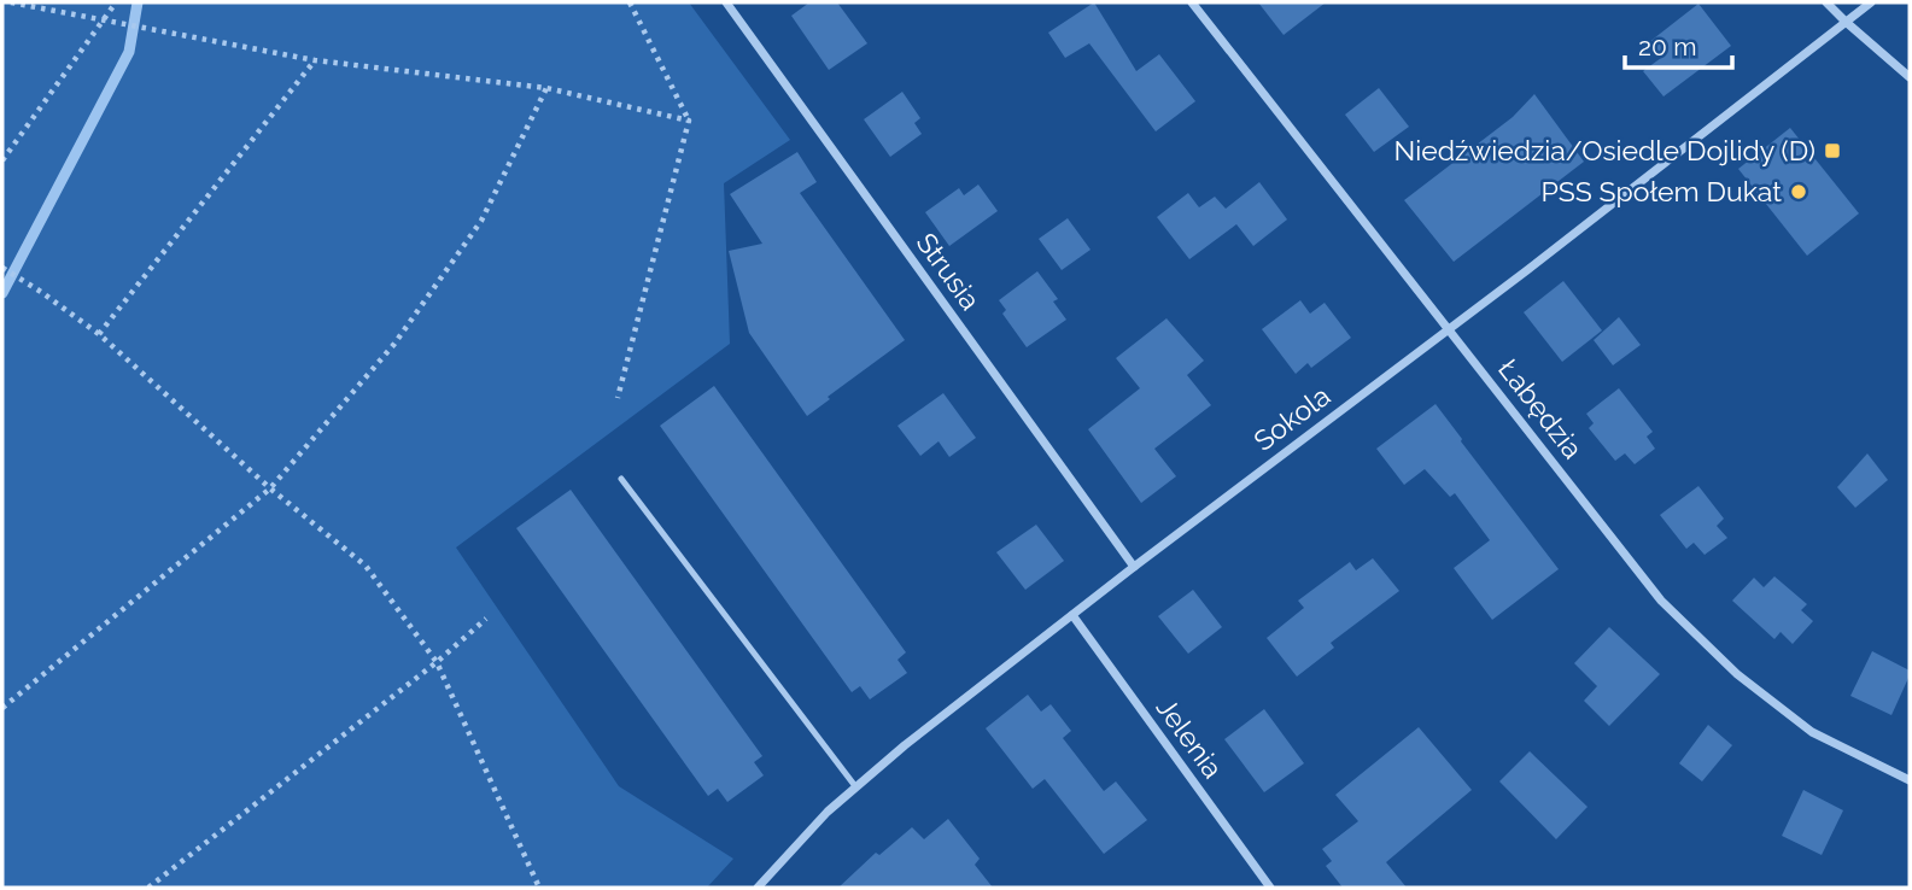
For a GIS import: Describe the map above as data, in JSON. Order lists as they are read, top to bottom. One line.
{"streets":{"street":["Strusia","Łabędzia","Sokola","Jelenia"]},"crossings":[["Strusia","Sokola"],["Łabędzia","Sokola"],["Sokola","Jelenia"]],"places":{"transit":["Niedźwiedzia/Osiedle Dojlidy (D)"],"other":["PSS Społem Dukat"]},"scale_bar":"20 m"}
